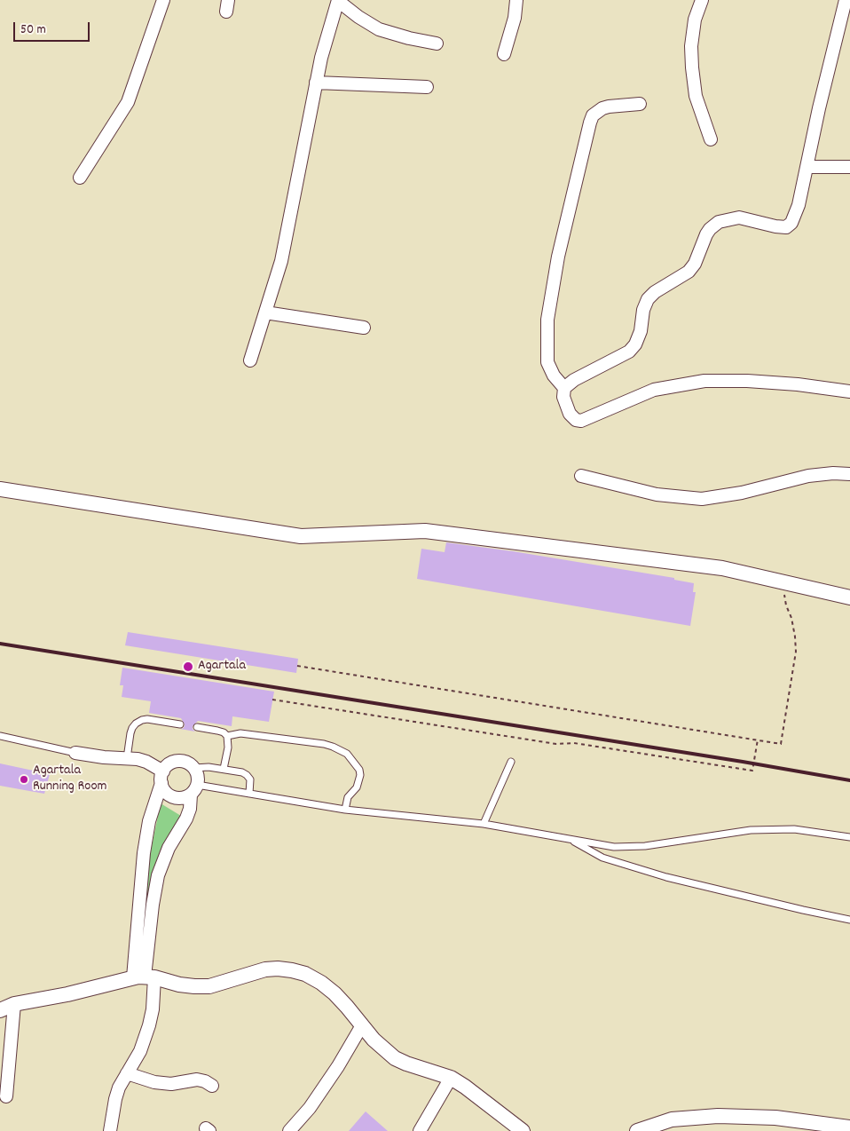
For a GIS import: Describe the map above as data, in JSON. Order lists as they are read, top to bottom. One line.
{"places":["Agartala","Agartala Running Room"],"scale_bar":"50 m"}
